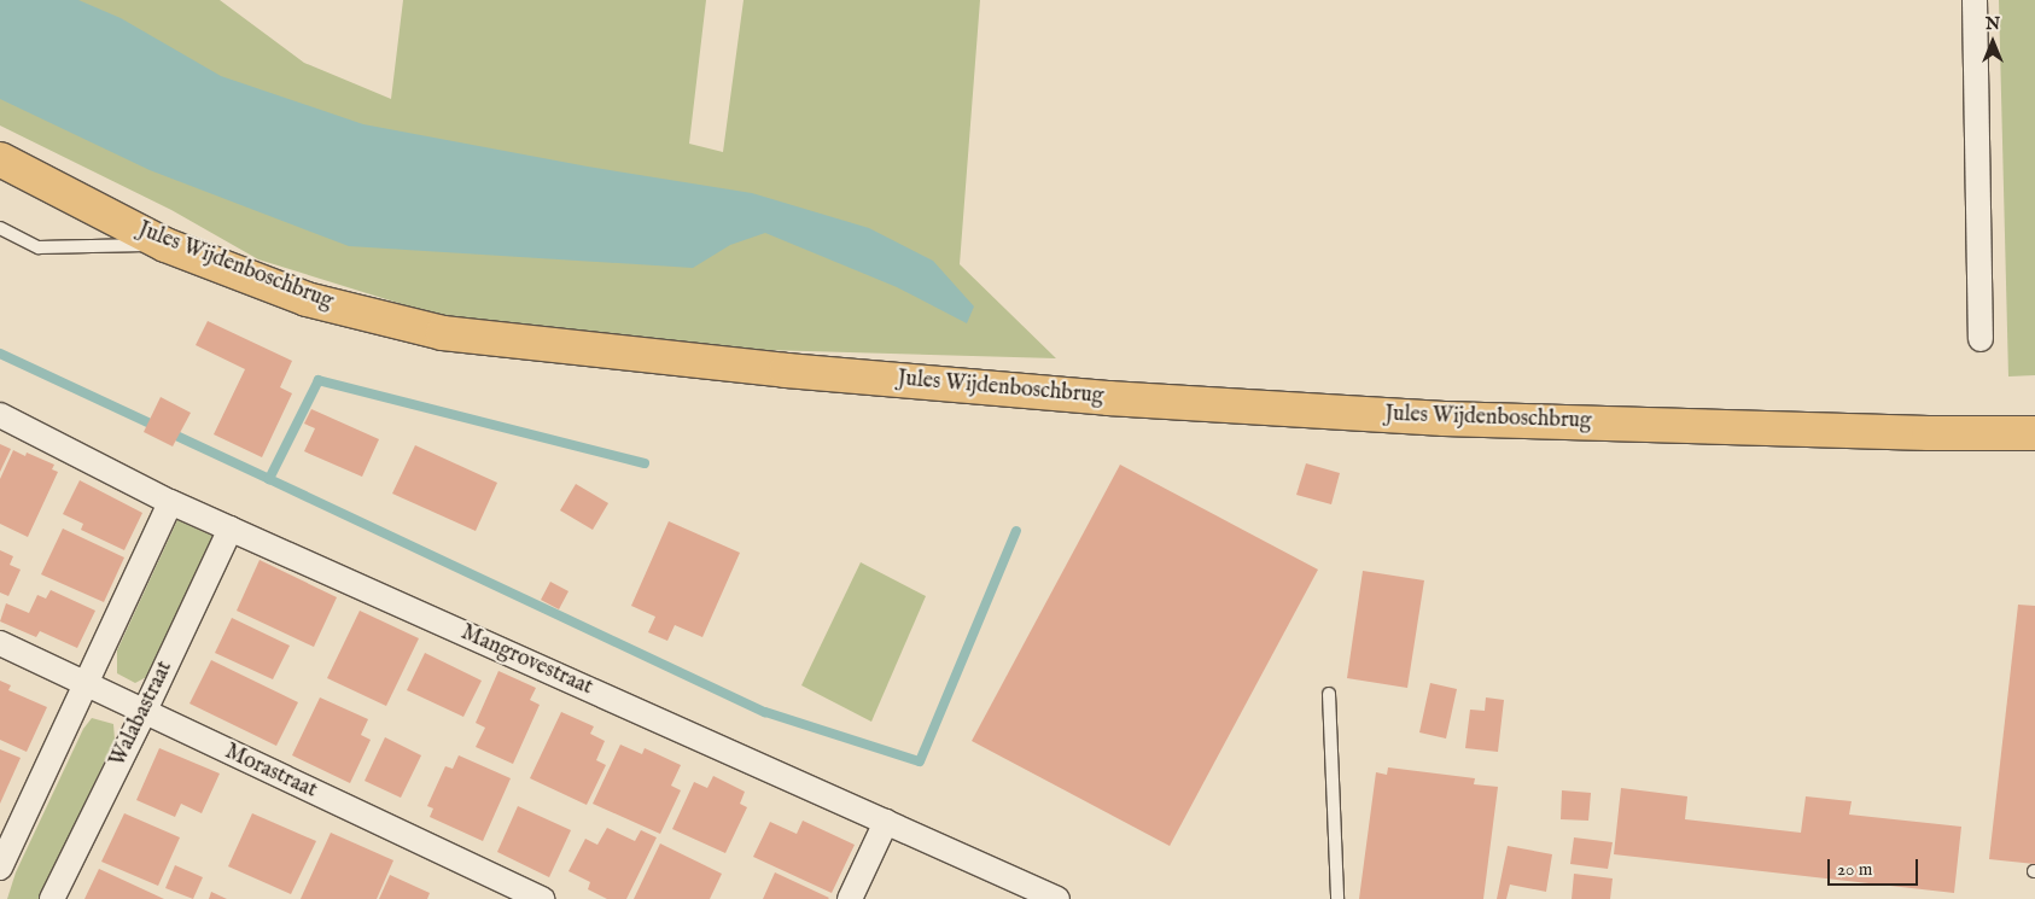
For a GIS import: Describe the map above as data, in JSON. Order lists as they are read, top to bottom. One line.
{"streets":{"main road":["Jules Wijdenboschbrug"],"street":["Mangrovestraat","Walabastraat","Morastraat"]},"crossings":[["Mangrovestraat","Walabastraat"],["Walabastraat","Morastraat"]],"scale_bar":"20 m","north":"top"}
